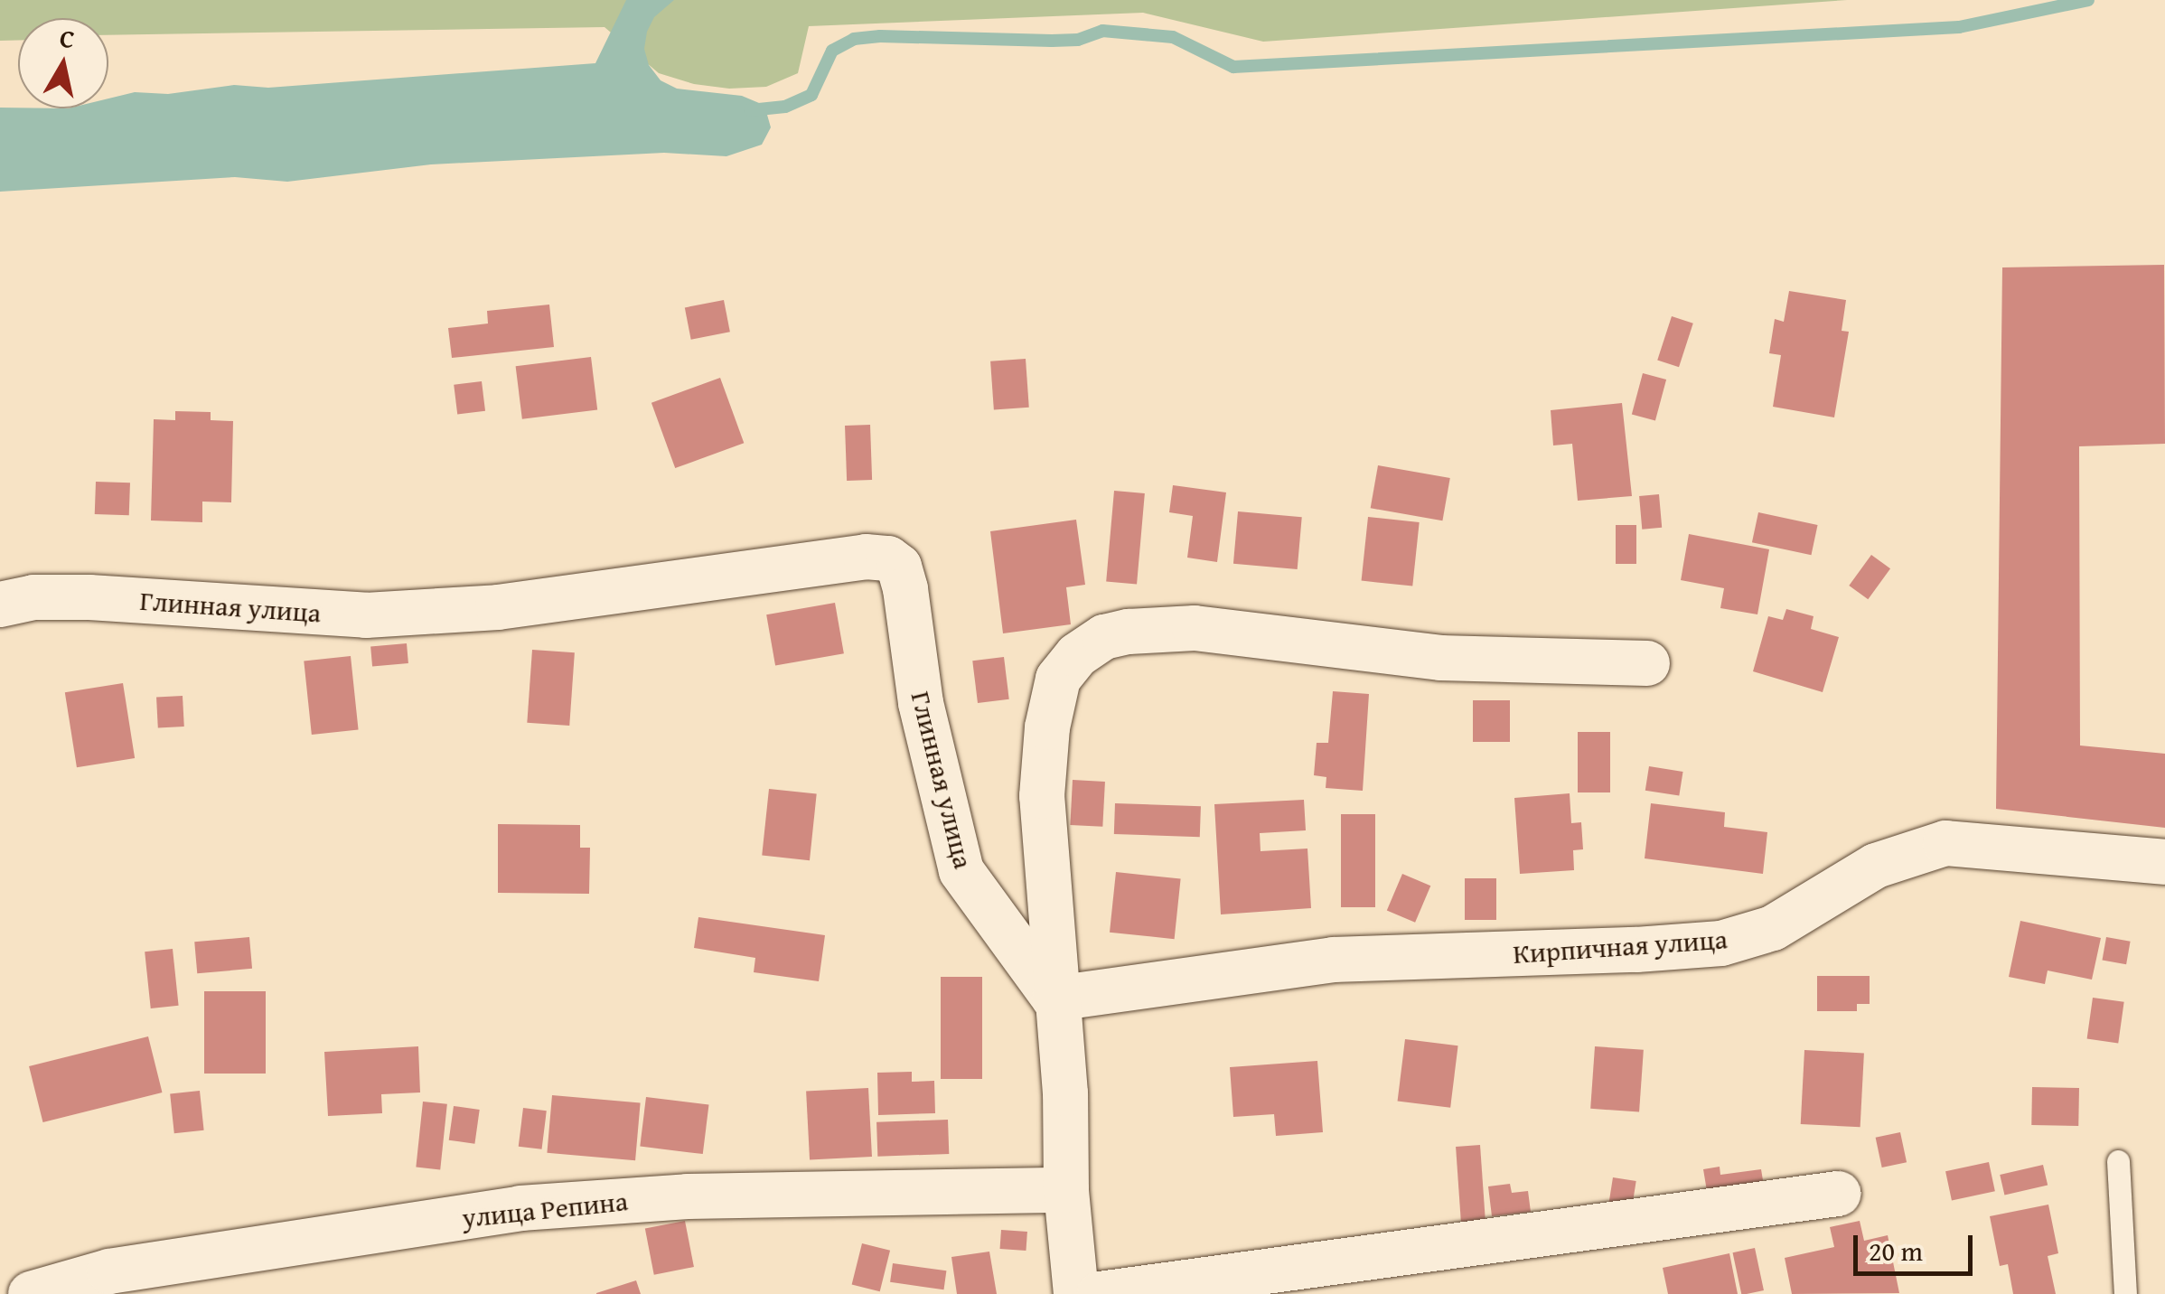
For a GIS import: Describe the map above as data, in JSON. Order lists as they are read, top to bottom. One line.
{"streets":{"street":["Глинная улица","Кирпичная улица","улица Репина"]},"crossings":[["Глинная улица","Кирпичная улица"]],"scale_bar":"20 m","north":"top"}
